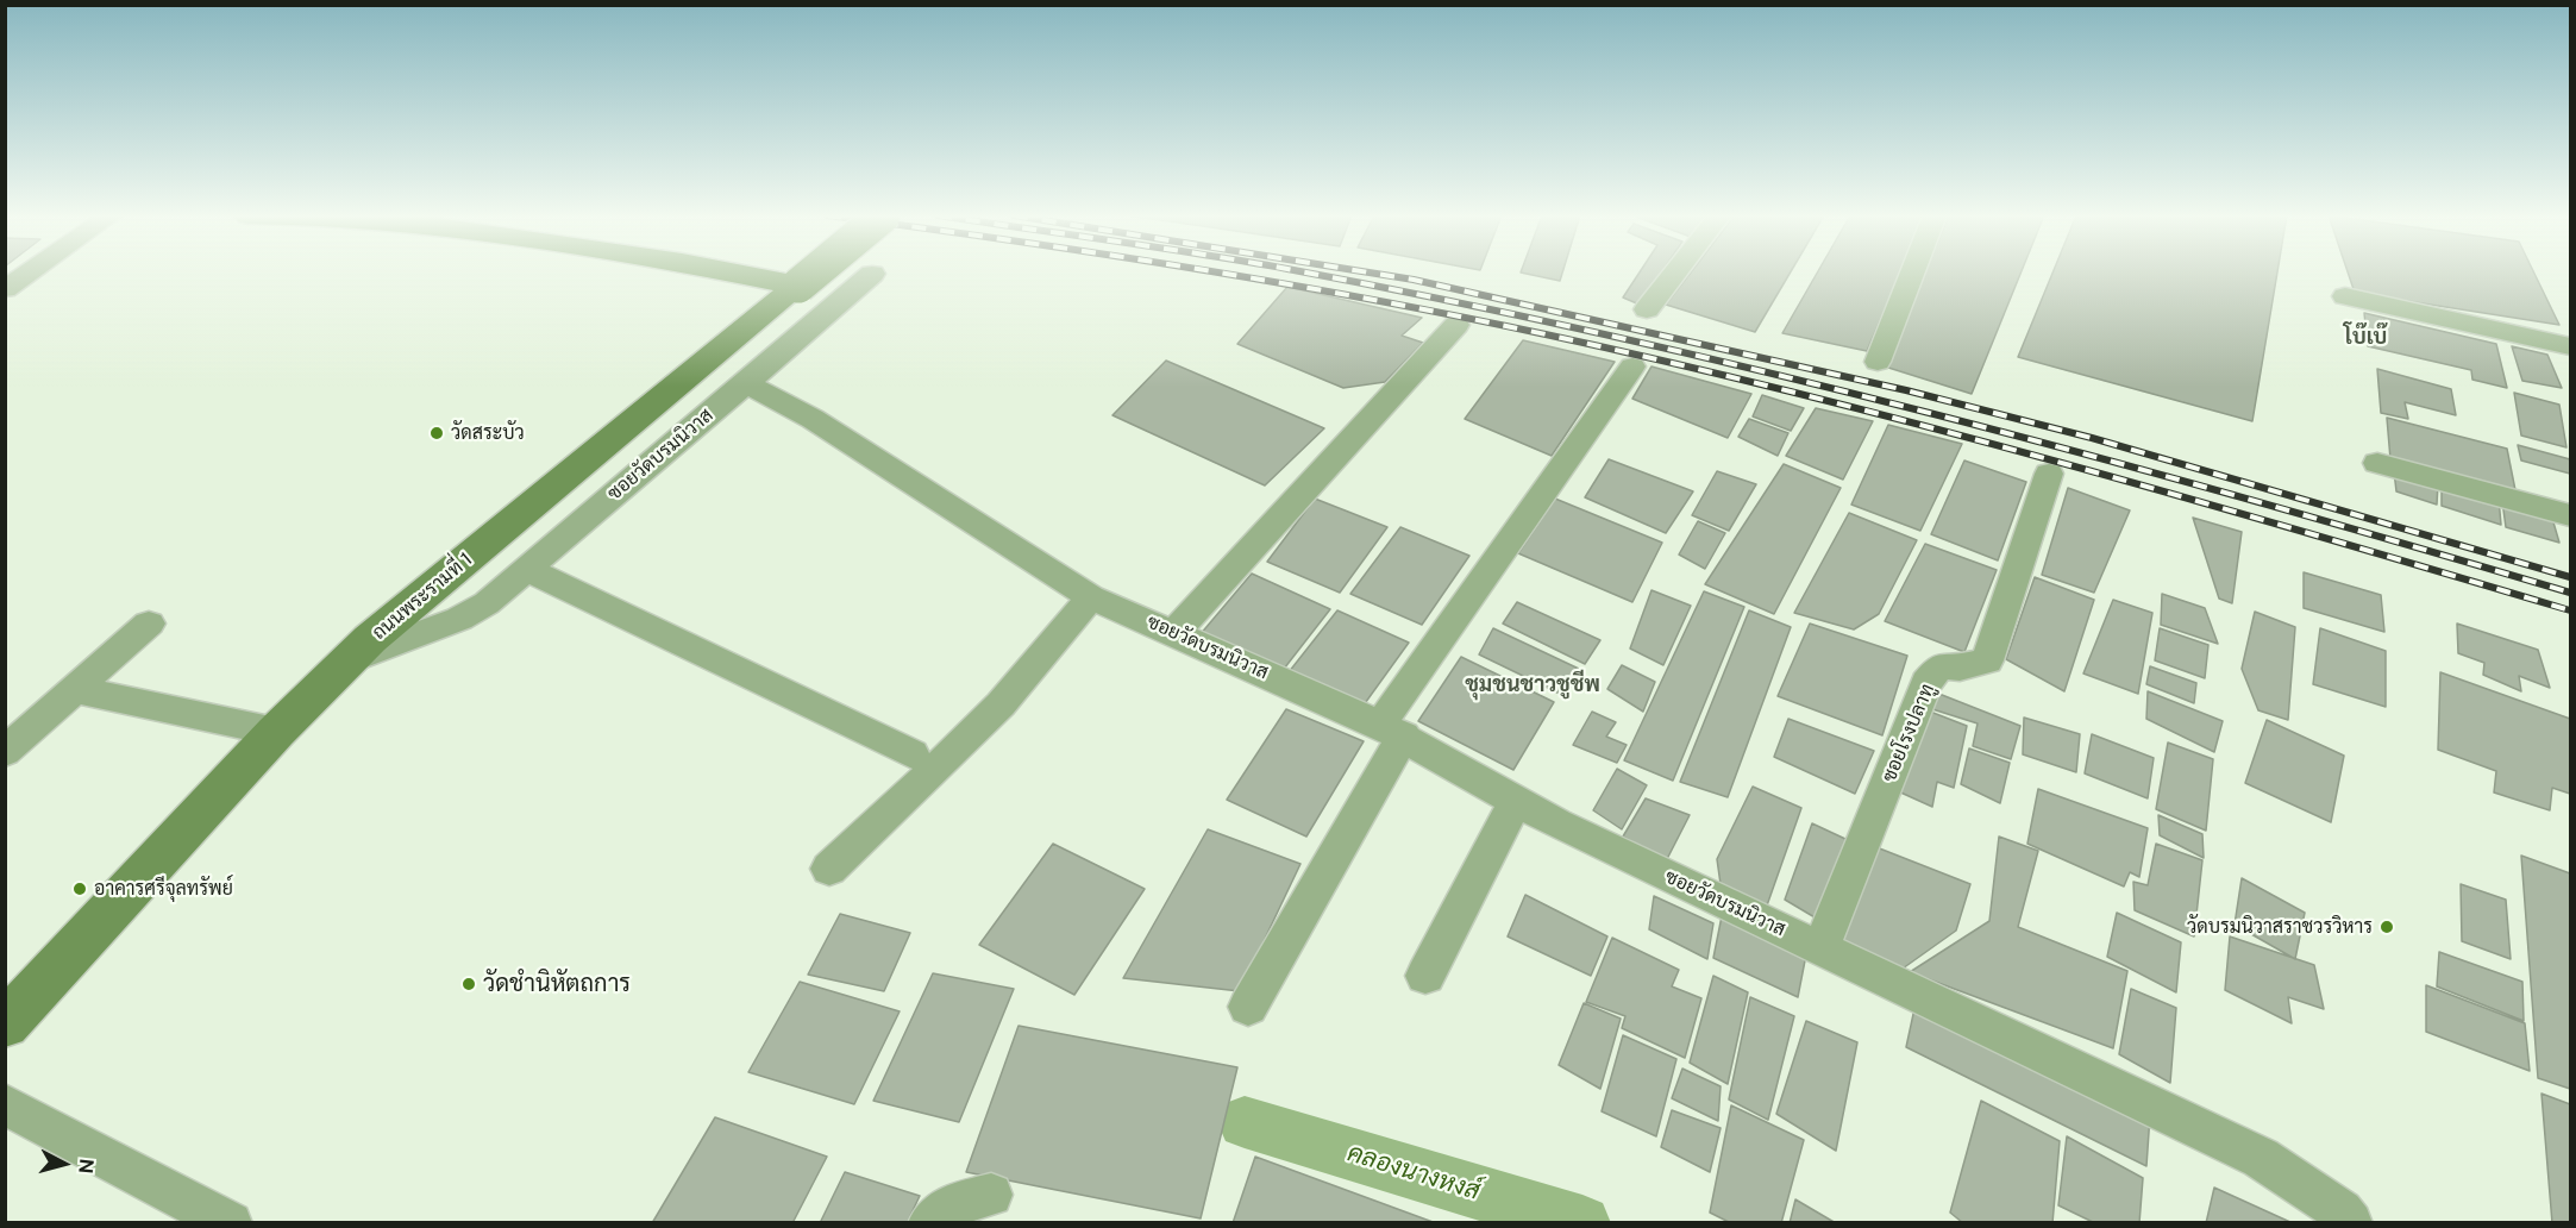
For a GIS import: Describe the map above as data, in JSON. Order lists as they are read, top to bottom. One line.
{"streets":{"main road":["ถนนพระรามที่ 1"],"street":["ซอยวัดบรมนิวาส","ซอยโรงปลาทู"]},"crossings":[["ซอยวัดบรมนิวาส","ถนนพระรามที่ 1"],["ซอยวัดบรมนิวาส","ซอยโรงปลาทู"]],"districts":["โบ๊เบ๊","ชุมชนชาวชูชีพ"],"water":["คลองนางหงส์"],"places":["วัดสระบัว","อาคารศรีจุลทรัพย์","วัดบรมนิวาสราชวรวิหาร","วัดชำนิหัตถการ"],"north":"right"}
